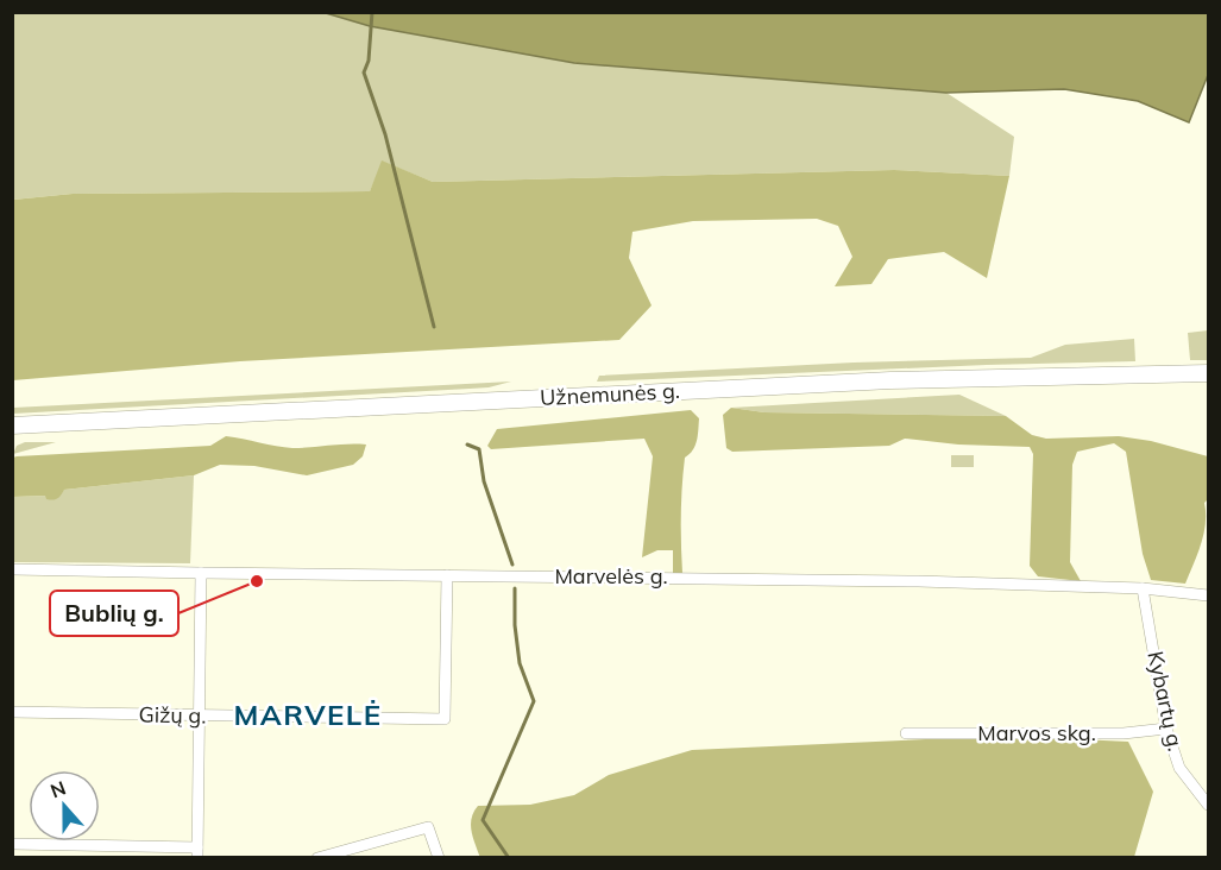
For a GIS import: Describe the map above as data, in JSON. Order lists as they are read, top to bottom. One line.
{"streets":{"main road":["Užnemunės g."],"street":["Marvelės g.","Kybartų g.","Gižų g.","Marvos skg."]},"crossings":[["Marvelės g.","Kybartų g."],["Marvelės g.","Gižų g."],["Kybartų g.","Marvos skg."]],"districts":["MARVELĖ"],"places":["Bublių g."],"north":"top"}
